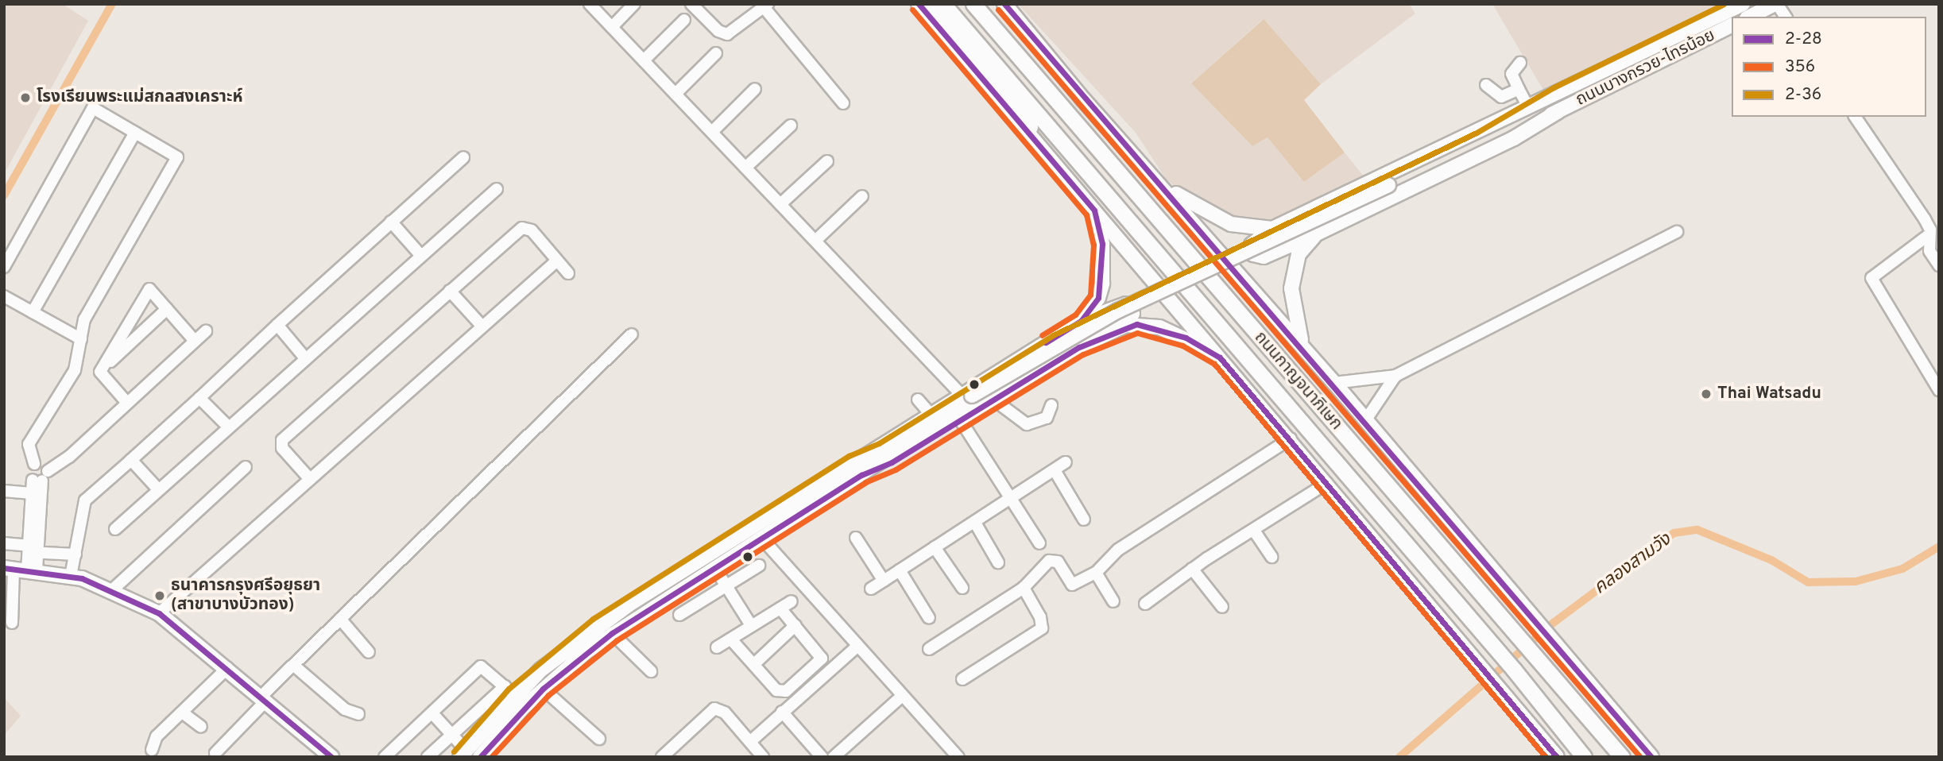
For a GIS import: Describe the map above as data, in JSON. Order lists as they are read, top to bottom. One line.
{"streets":{"highway":["ถนนกาญจนาภิเษก"],"main road":["ถนนบางกรวย-ไทรน้อย"]},"water":["คลองสามวัง"],"places":["โรงเรียนพระแม่สกลสงเคราะห์","Thai Watsadu","ธนาคารกรุงศรีอยุธยา (สาขาบางบัวทอง)"],"lines":["transit line 2-28","transit line 2-36","transit line 356"],"legend":["2-28","356","2-36"]}
